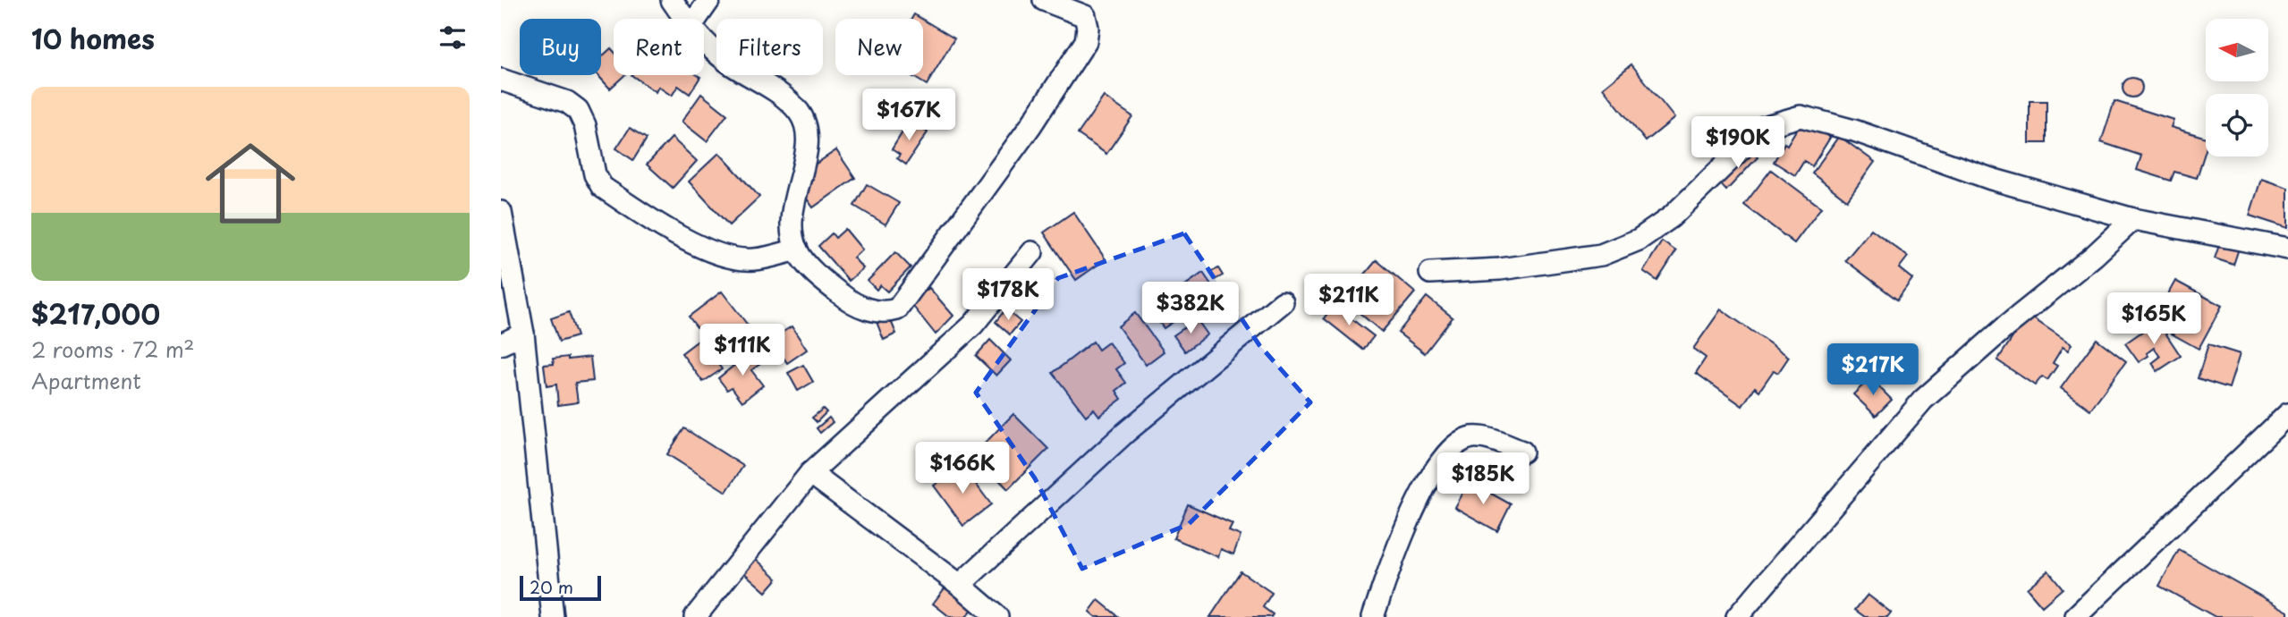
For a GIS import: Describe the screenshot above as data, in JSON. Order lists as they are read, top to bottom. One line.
{"scale_bar":"20 m","north":"left","page":{"heading":"10 homes","chip":["Buy","Rent","Filters","New"],"list":[{"name":"$217,000","note":"2 rooms · 72 m² · Apartment"}],"price":["$167K","$190K","$178K","$211K","$382K","$165K","$111K","$217K","$166K","$185K"],"scale":"20 m"}}
